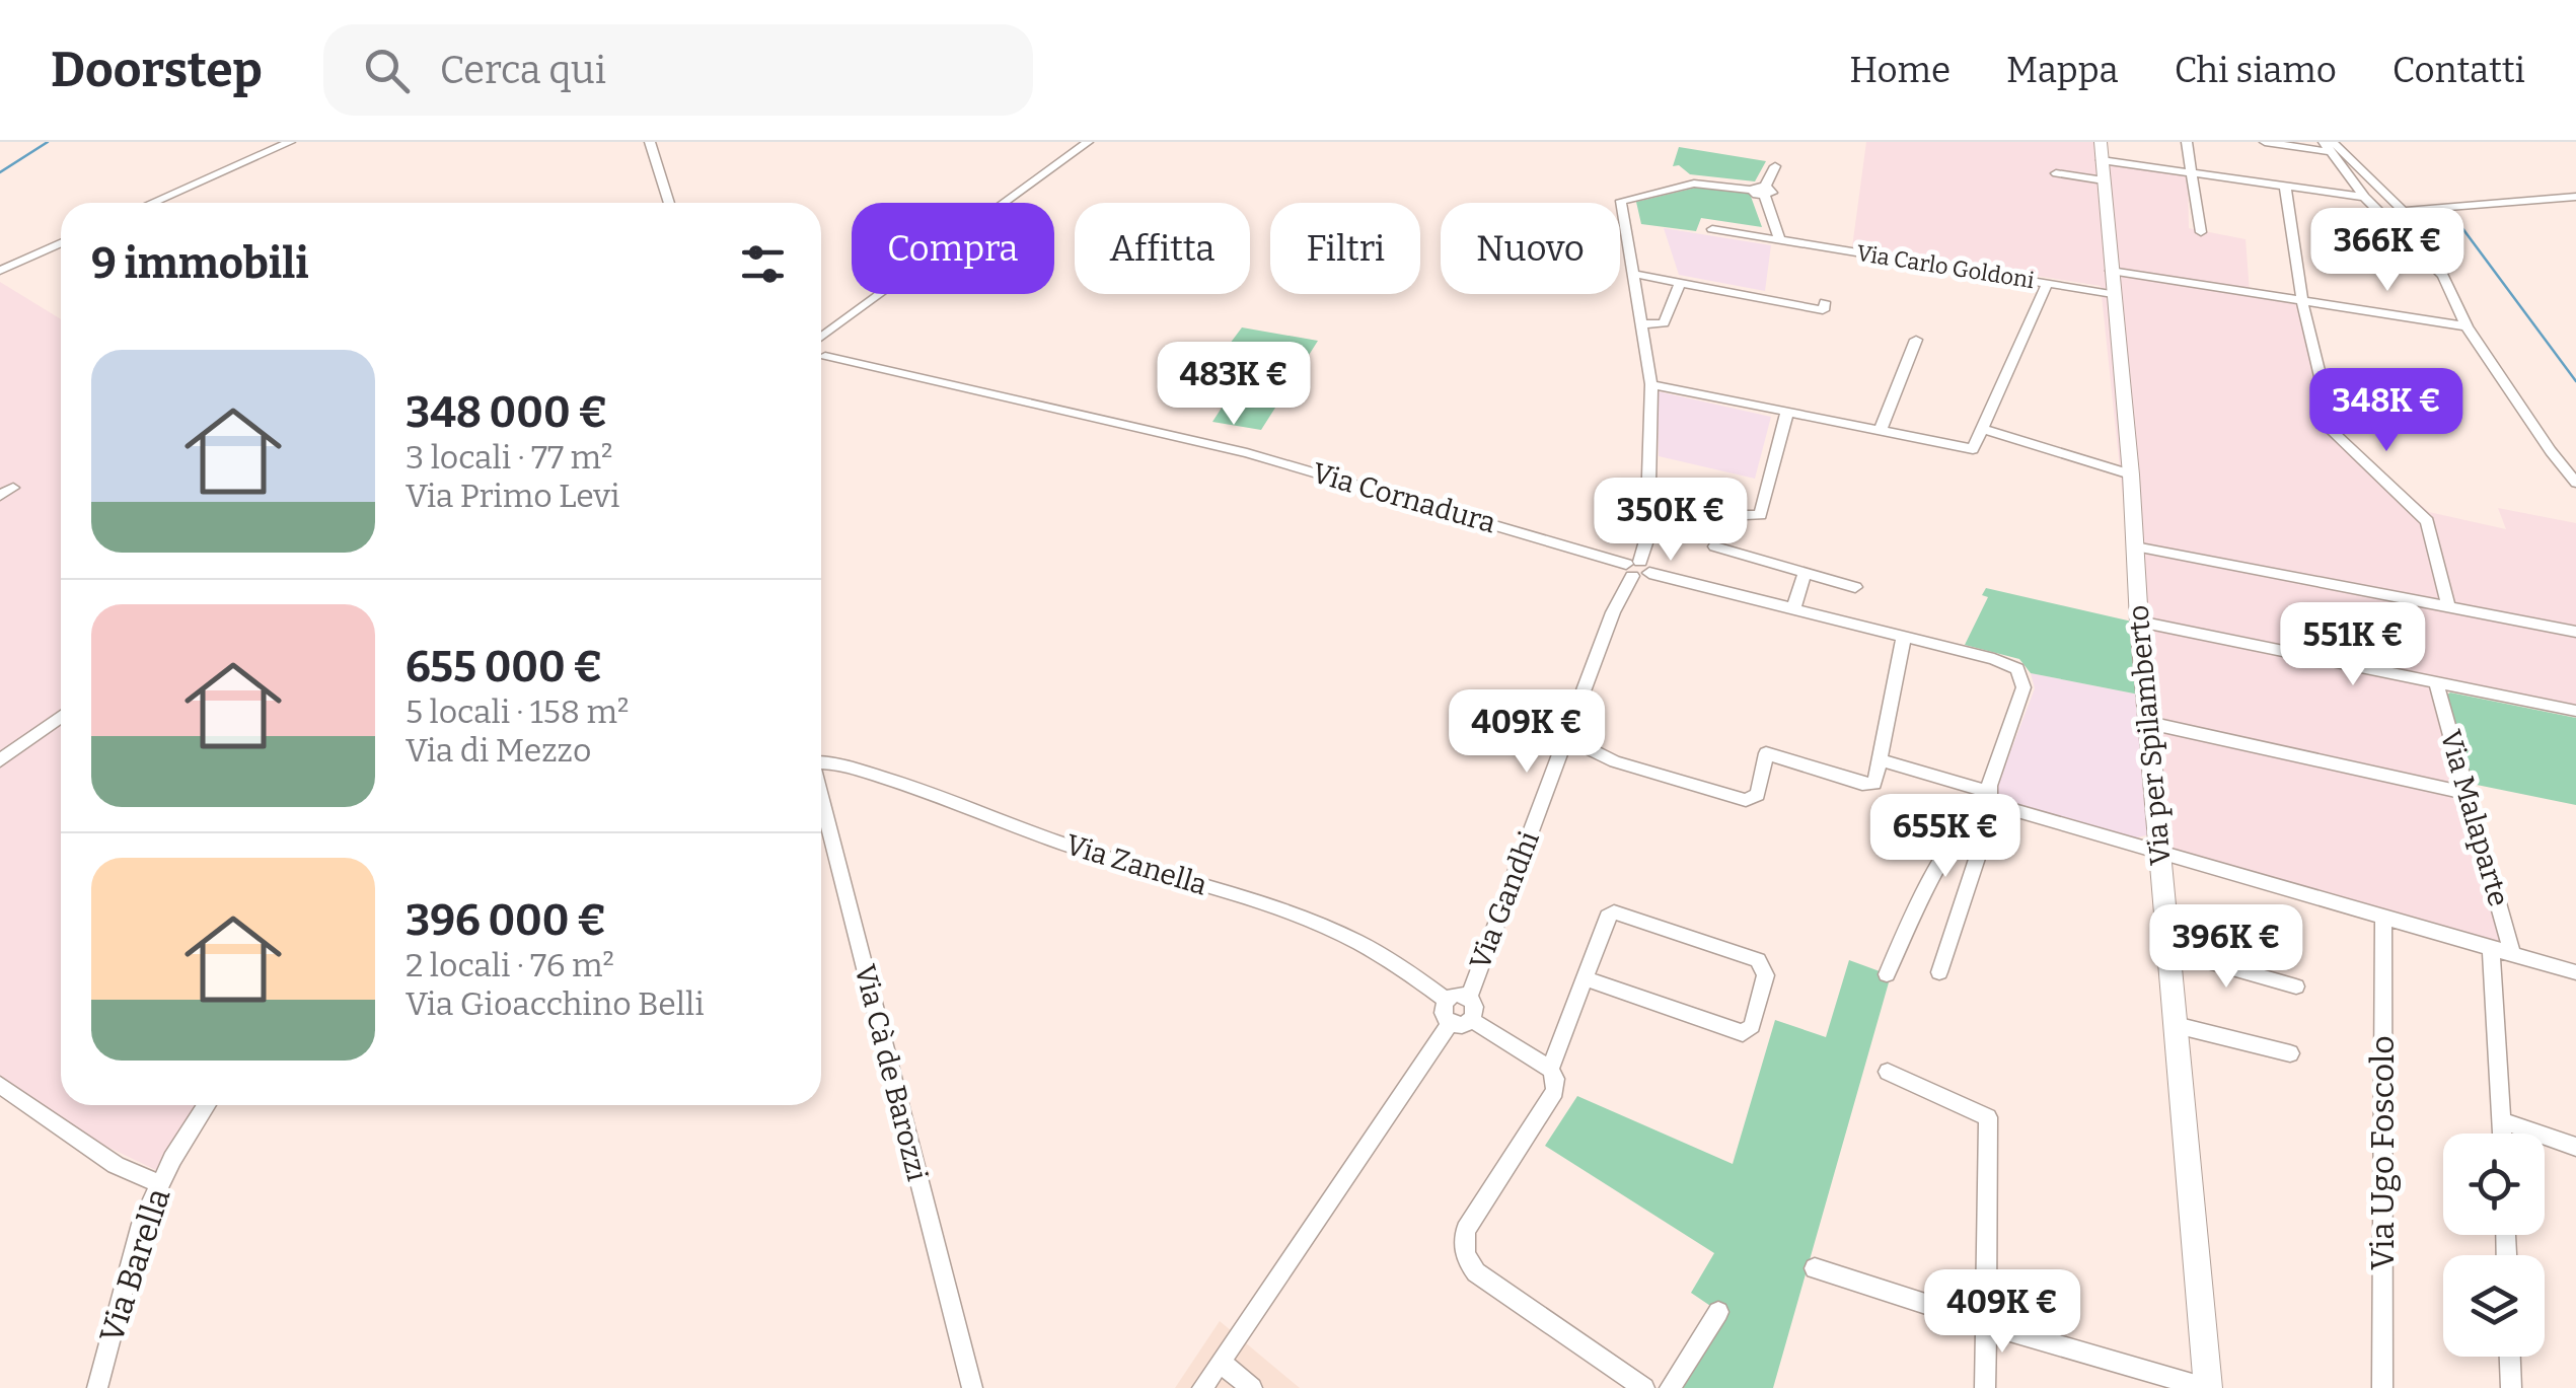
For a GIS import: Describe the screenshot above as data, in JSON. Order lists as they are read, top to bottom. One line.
{"streets":{"main road":["Via per Spilamberto"],"street":["Via Carlo Goldoni","Via Cornadura","Via Malaparte","Via Zanella","Via Gandhi","Via Cà de Barozzi","Via Ugo Foscolo","Via Barella"]},"crossings":[["Via Carlo Goldoni","Via per Spilamberto"],["Via Cornadura","Via Gandhi"],["Via Zanella","Via Gandhi"]],"page":{"header":"Doorstep","search":"Cerca qui","nav":["Home","Mappa","Chi siamo","Contatti"],"chip":["Compra","Affitta","Filtri","Nuovo"],"heading":"9 immobili","price":["366K €","483K €","348K €","350K €","551K €","409K €","655K €","396K €","409K €"],"list":[{"name":"348 000 €","note":"3 locali · 77 m² · Via Primo Levi"},{"name":"655 000 €","note":"5 locali · 158 m² · Via di Mezzo"},{"name":"396 000 €","note":"2 locali · 76 m² · Via Gioacchino Belli"}]}}
